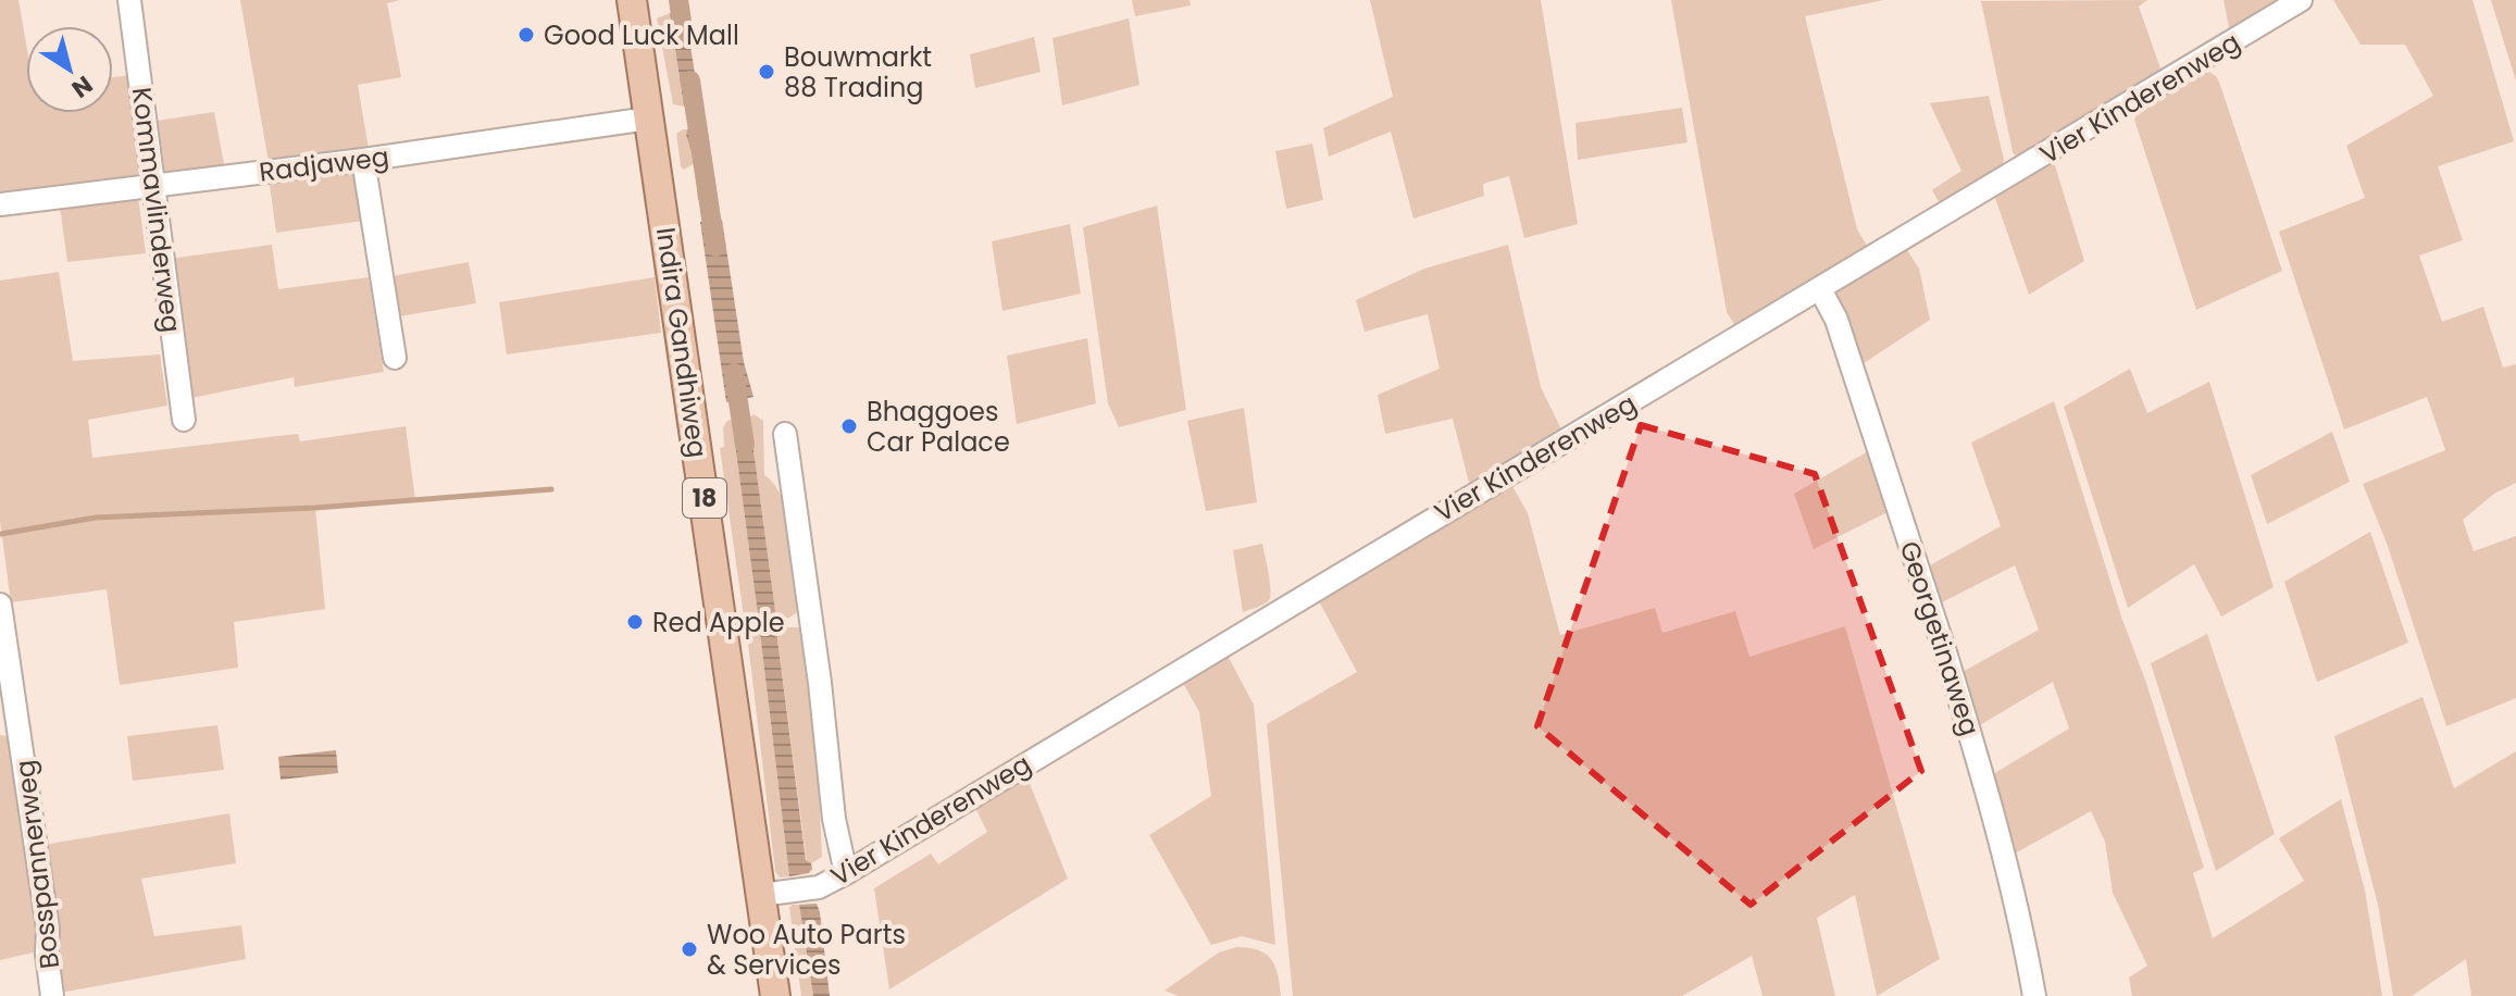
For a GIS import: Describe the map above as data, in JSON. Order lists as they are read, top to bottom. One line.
{"streets":{"main road":["Indira Gandhiweg","18"],"street":["Vier Kinderenweg","Radjaweg","Kommavlinderweg","Georgetinaweg","Bosspannerweg"]},"crossings":[["Vier Kinderenweg","Indira Gandhiweg"],["Vier Kinderenweg","Georgetinaweg"],["Radjaweg","Kommavlinderweg"],["Radjaweg","Indira Gandhiweg"]],"places":["Good Luck Mall","Bouwmarkt 88 Trading","Bhaggoes Car Palace","Red Apple","Woo Auto Parts & Services"],"north":"bottom right"}
